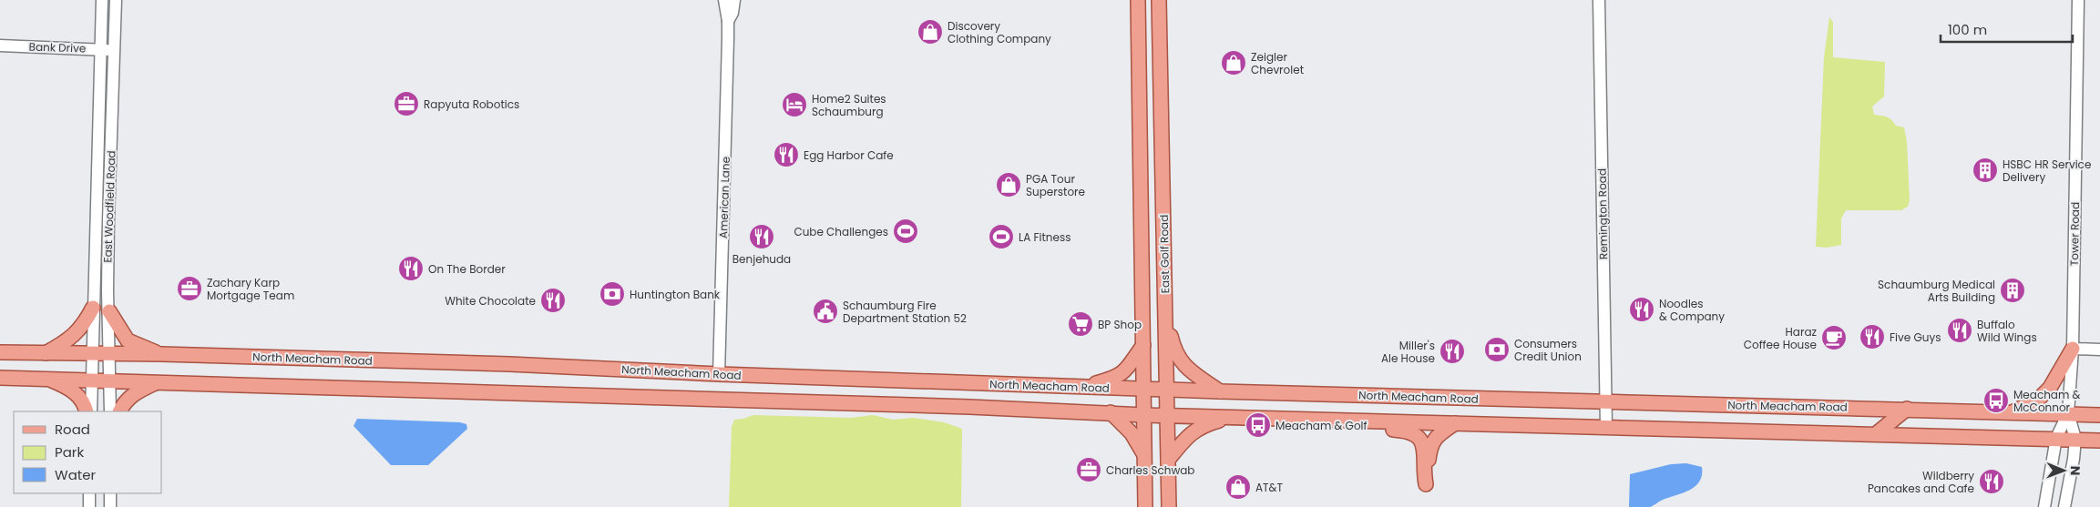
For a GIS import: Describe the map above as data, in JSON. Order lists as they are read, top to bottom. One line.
{"streets":{"main road":["East Golf Road","North Meacham Road"],"street":["Bank Drive","American Lane","East Woodfield Road","Remington Road","Tower Road"]},"crossings":[["Bank Drive","East Woodfield Road"],["American Lane","North Meacham Road"],["East Woodfield Road","North Meacham Road"],["Remington Road","North Meacham Road"],["Tower Road","North Meacham Road"],["East Golf Road","North Meacham Road"]],"places":{"shop":["Discovery Clothing Company","Zeigler Chevrolet","PGA Tour Superstore","AT&T"],"office":["Rapyuta Robotics","Zachary Karp Mortgage Team","Charles Schwab"],"hotel":["Home2 Suites Schaumburg"],"restaurant":["Egg Harbor Cafe","Benjehuda","On The Border","White Chocolate","Noodles & Company","Buffalo Wild Wings","Five Guys","Miller's Ale House","Wildberry Pancakes and Cafe"],"building":["HSBC HR Service Delivery","Schaumburg Medical Arts Building"],"sports":["Cube Challenges","LA Fitness"],"bank":["Huntington Bank","Consumers Credit Union"],"public building":["Schaumburg Fire Department Station 52"],"supermarket":["BP Shop"],"cafe":["Haraz Coffee House"],"bus stop":["Meacham & McConnor","Meacham & Golf"]},"legend":["Road","Park","Water"],"scale_bar":"100 m","north":"right"}
